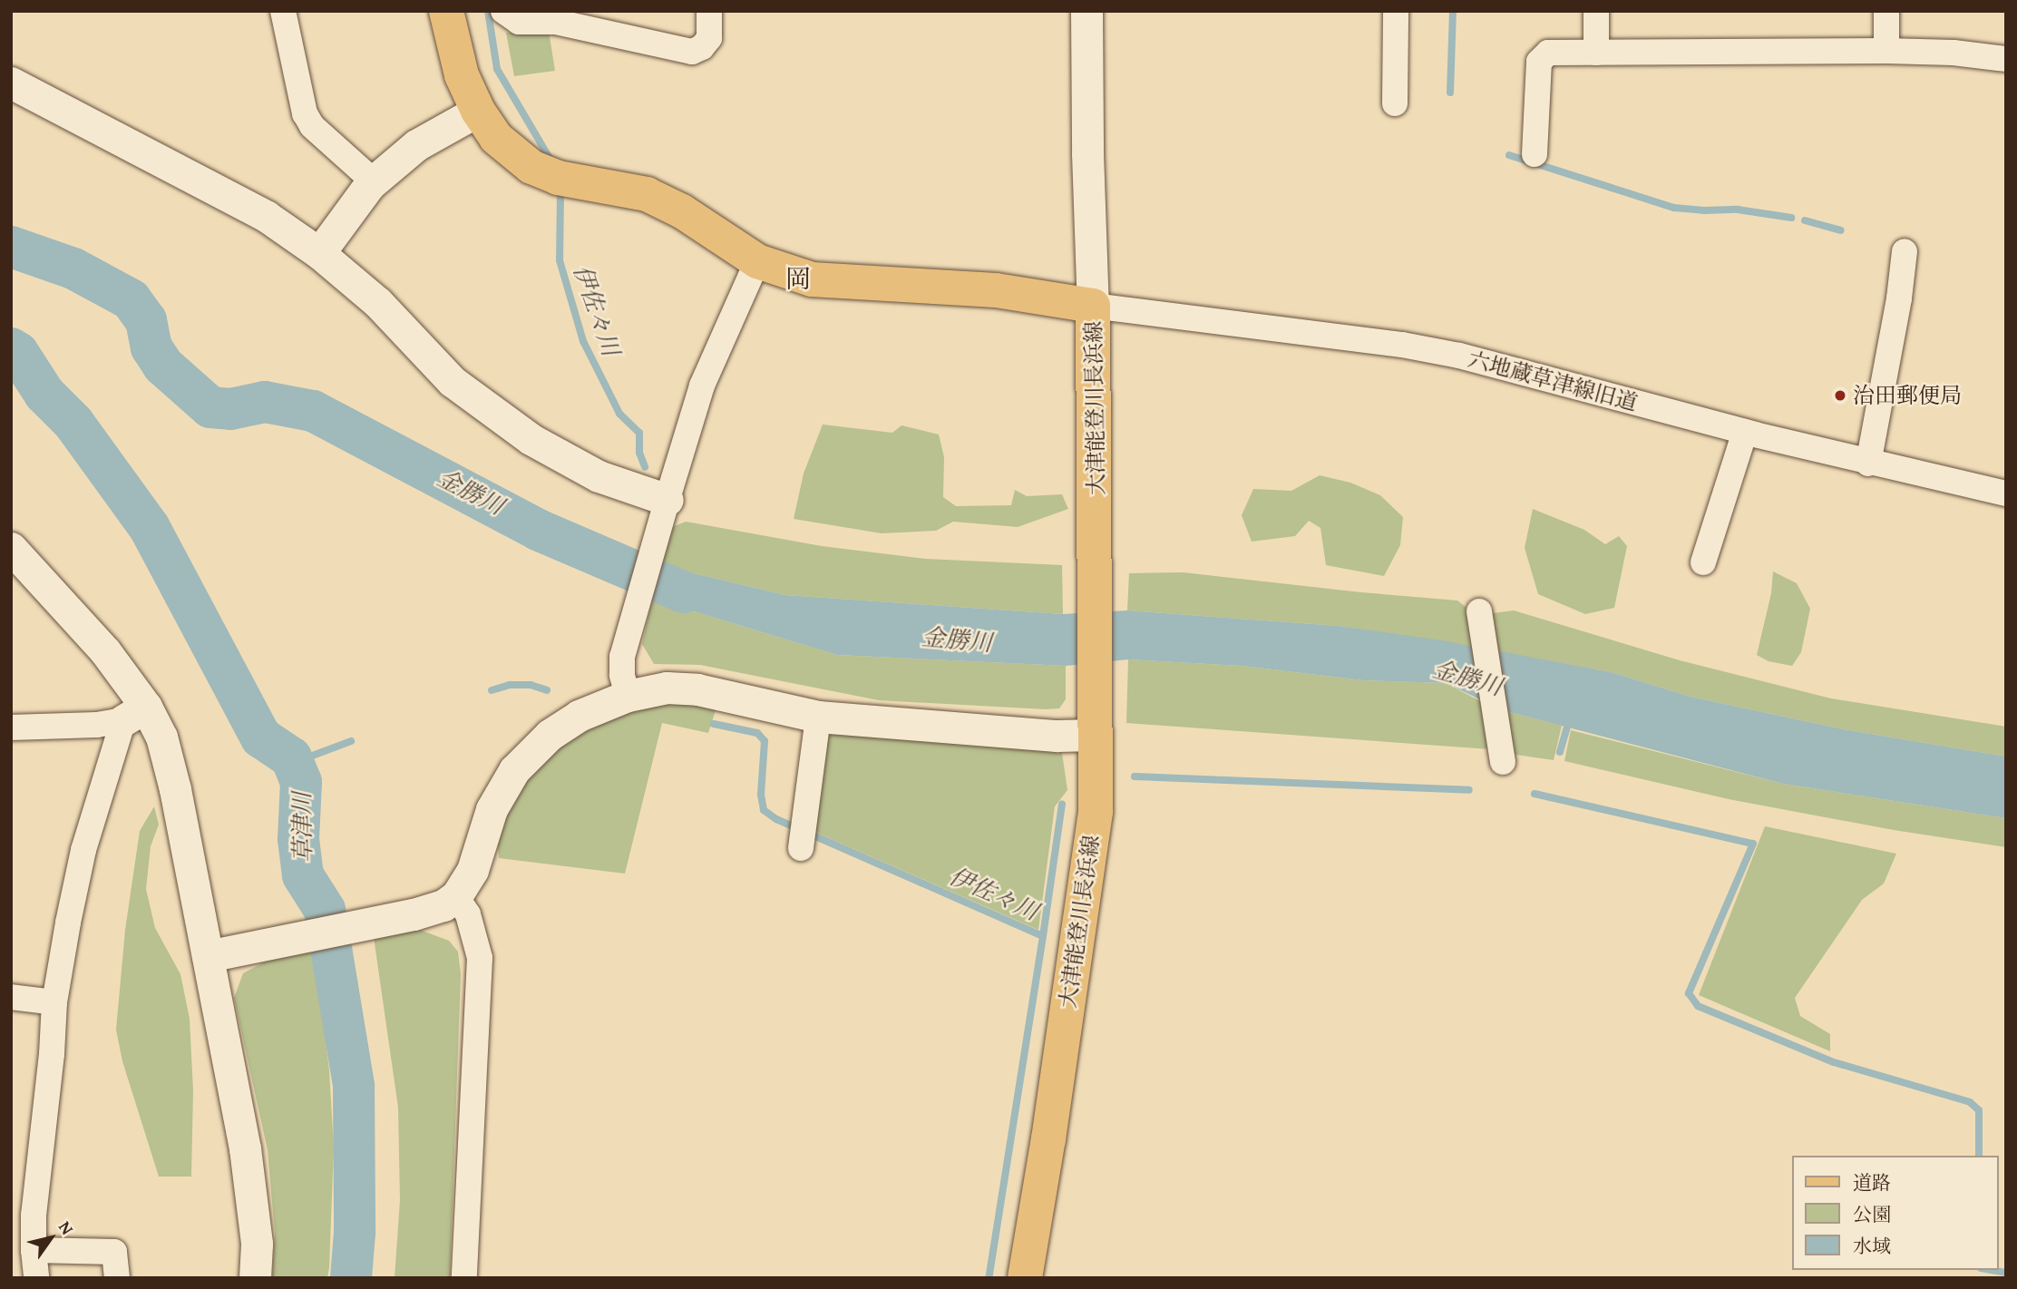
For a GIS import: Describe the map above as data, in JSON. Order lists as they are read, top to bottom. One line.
{"streets":{"main road":["大津能登川長浜線"],"street":["六地蔵草津線旧道"]},"crossings":[["六地蔵草津線旧道","大津能登川長浜線"]],"districts":["岡"],"water":["伊佐々川","金勝川","草津川"],"places":["治田郵便局"],"legend":["道路","公園","水域"],"north":"top right"}
